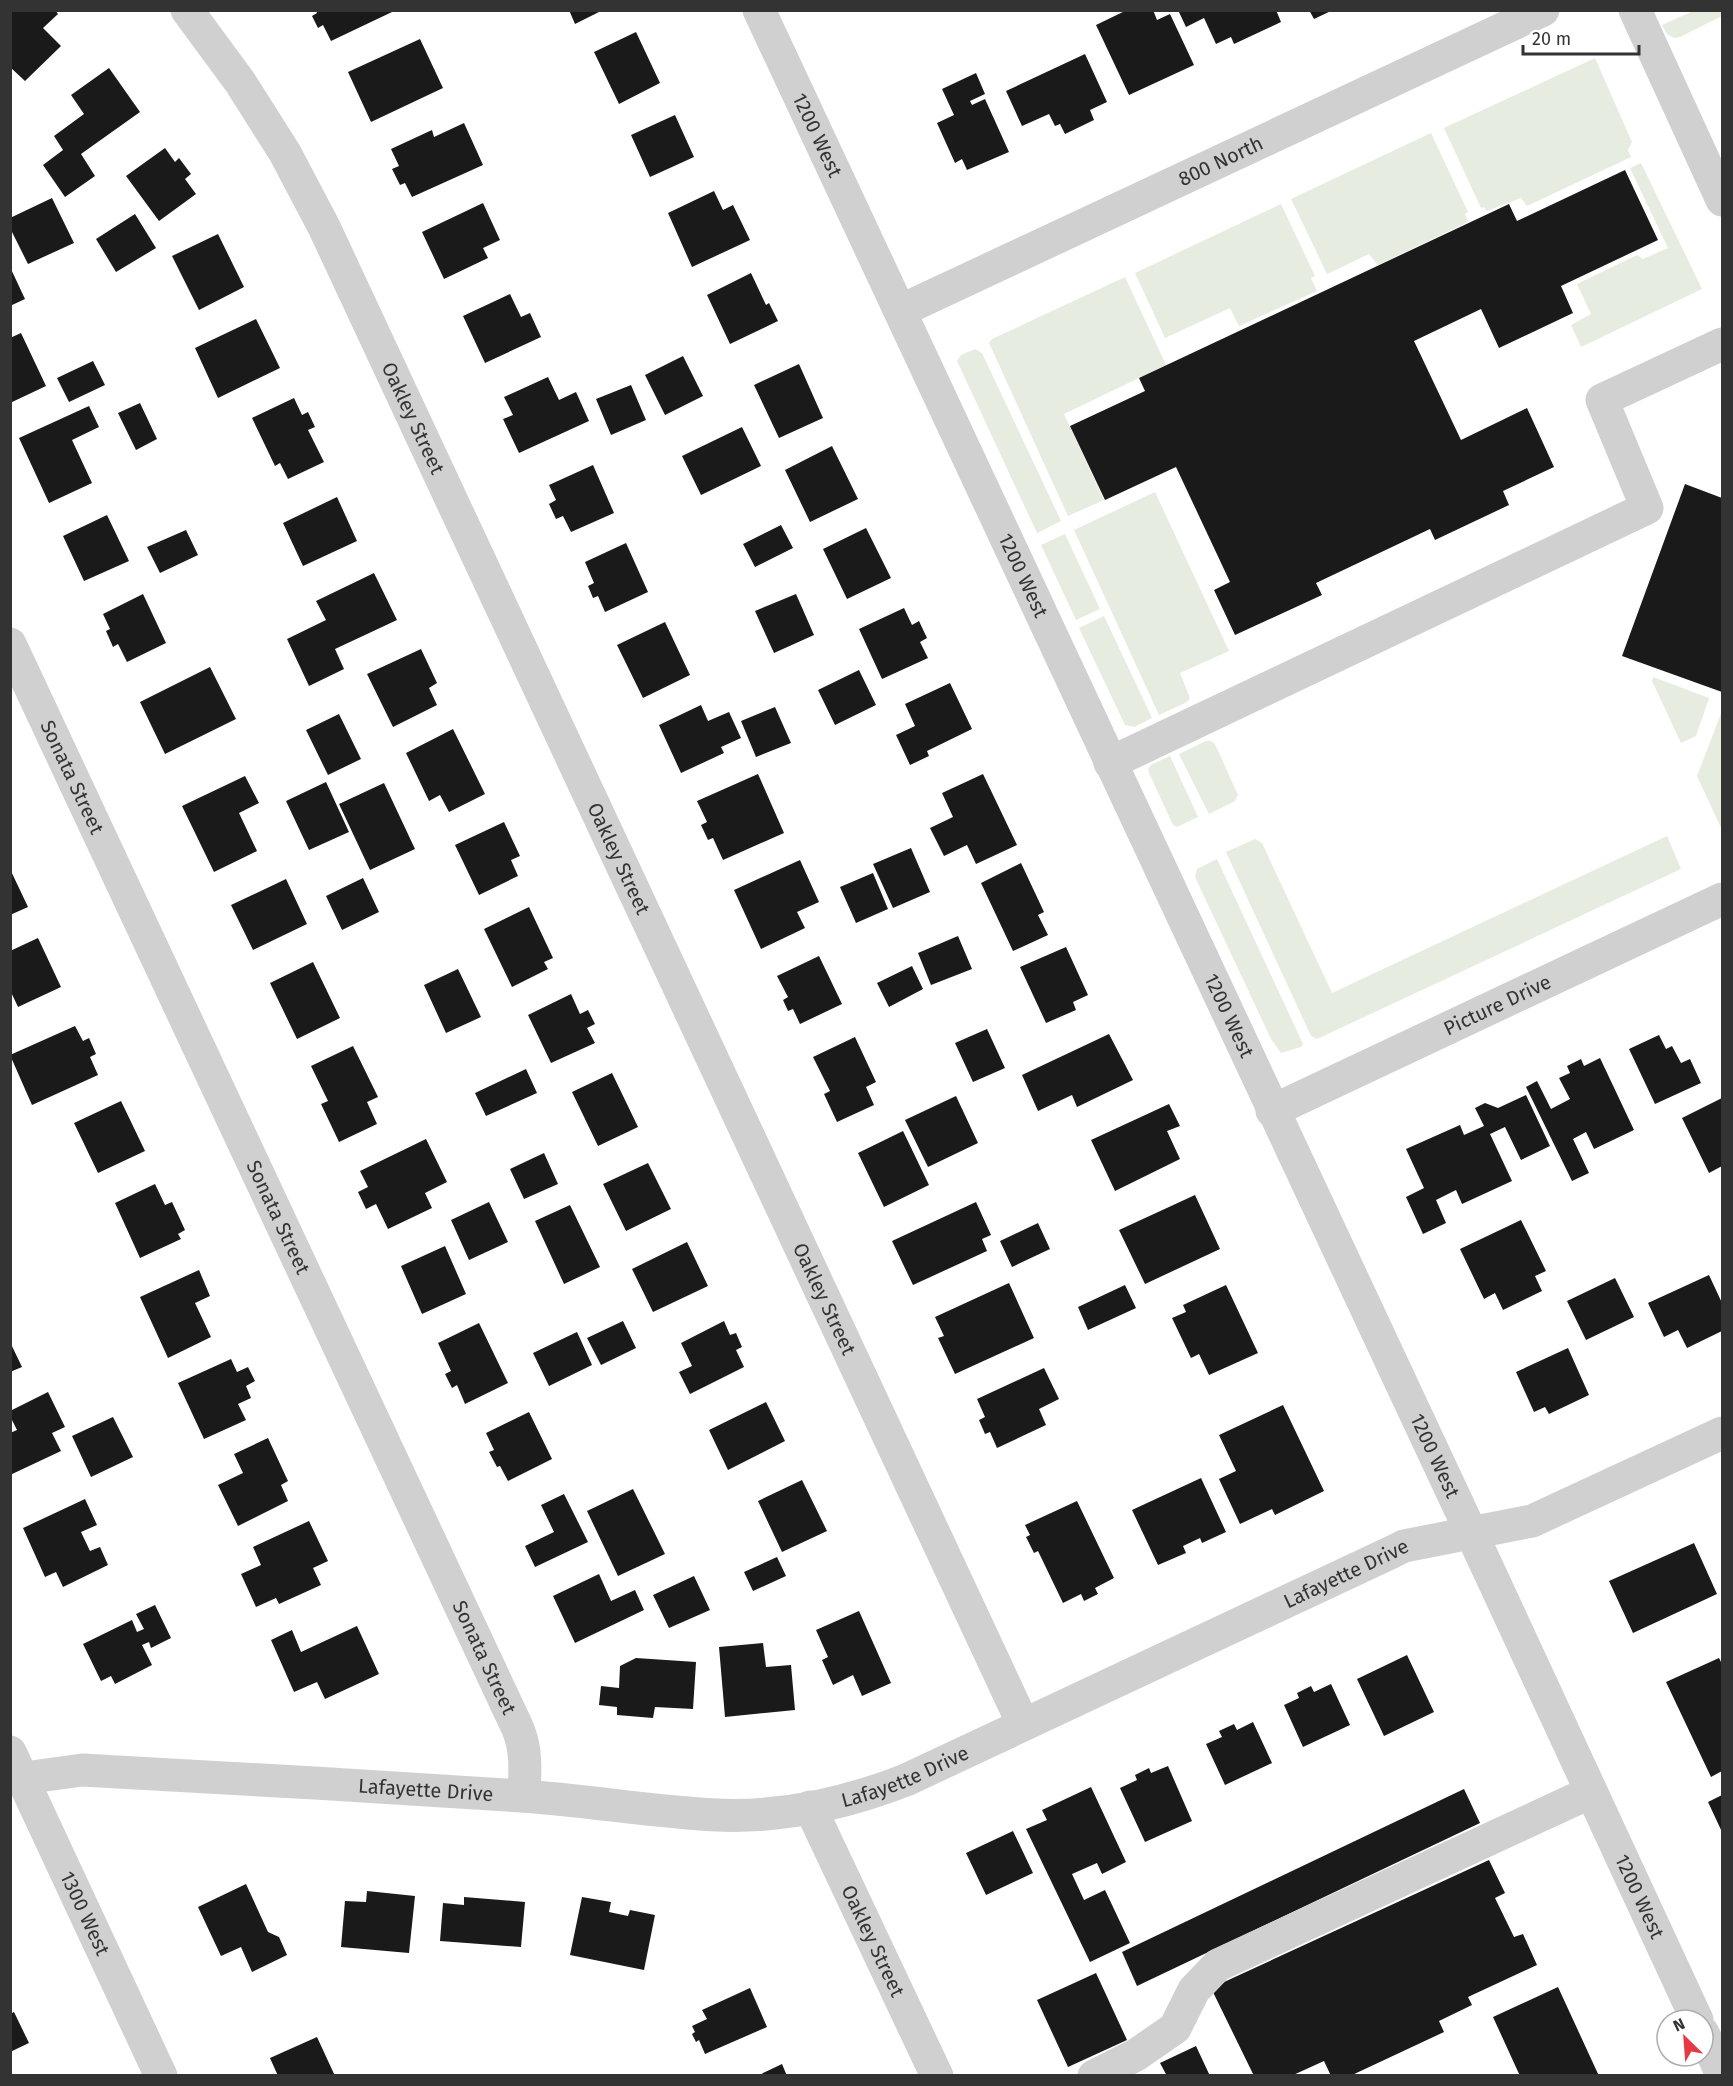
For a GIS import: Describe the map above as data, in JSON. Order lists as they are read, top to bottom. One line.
{"streets":{"street":["1200 West","800 North","Oakley Street","Sonata Street","Picture Drive","Lafayette Drive","1300 West"]},"crossings":[["1200 West","800 North"],["1200 West","Picture Drive"],["1200 West","Lafayette Drive"],["Oakley Street","Lafayette Drive"],["Sonata Street","Lafayette Drive"],["Lafayette Drive","1300 West"]],"scale_bar":"20 m","north":"top left"}
